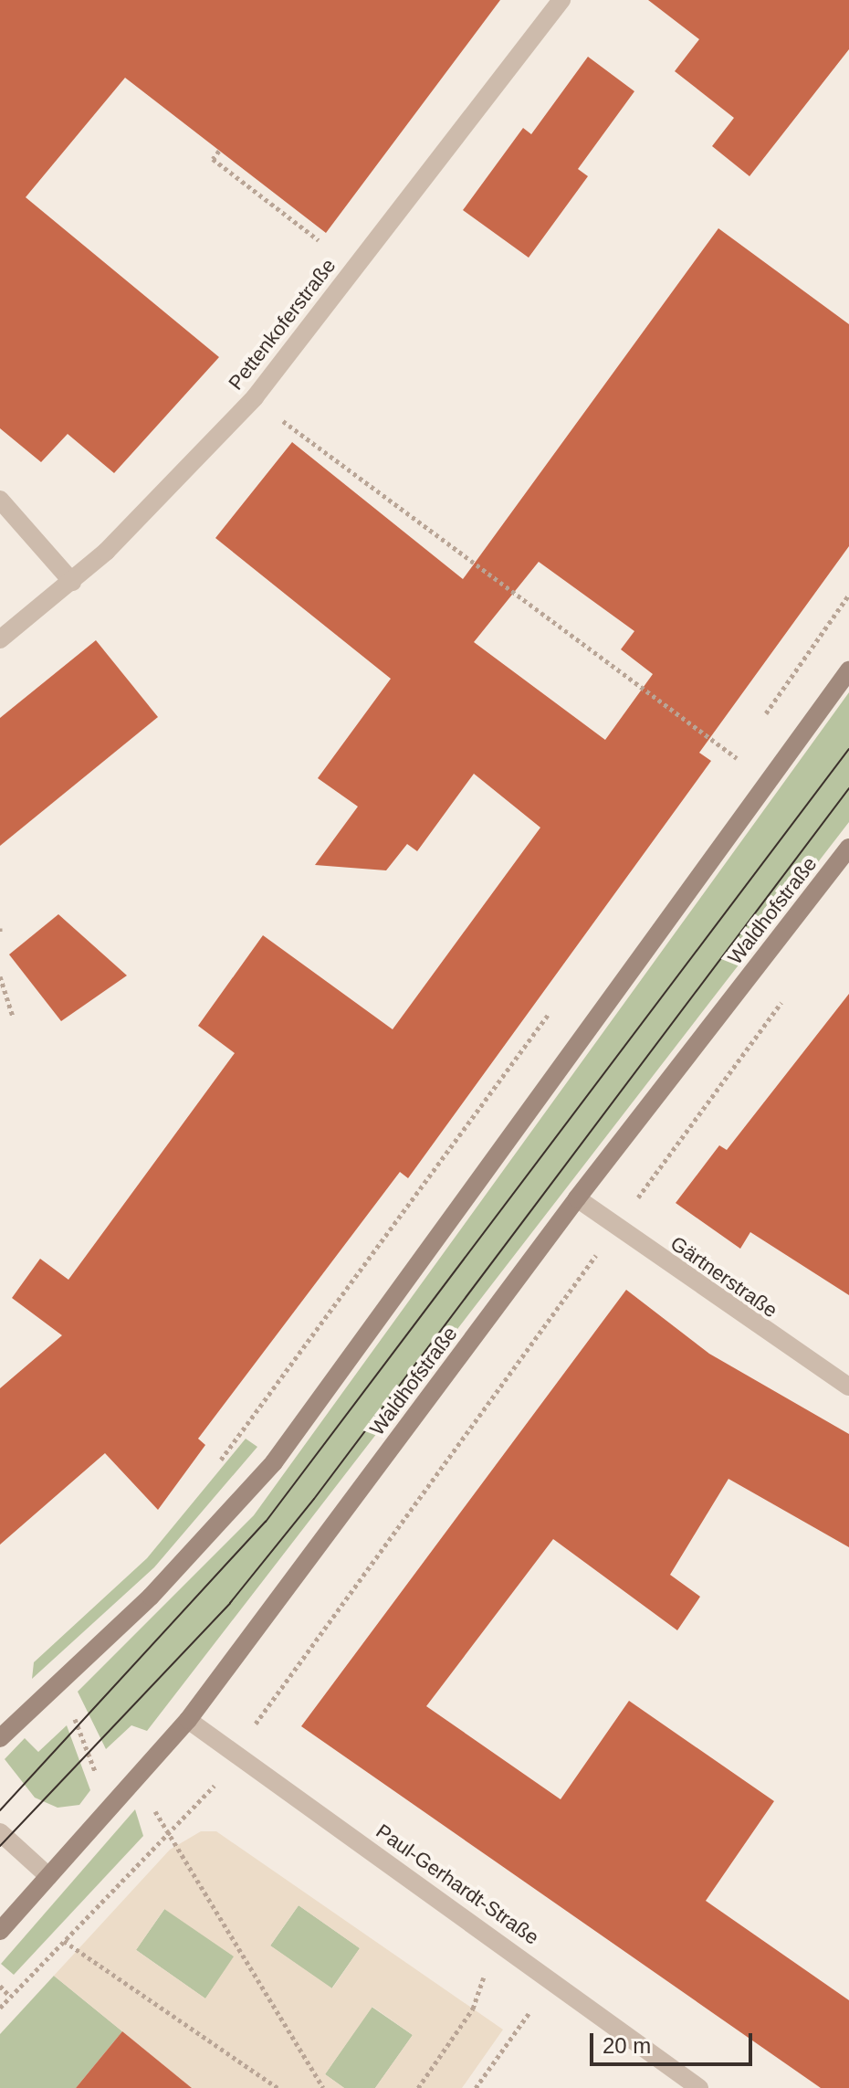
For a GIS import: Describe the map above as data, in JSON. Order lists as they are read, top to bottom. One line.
{"streets":{"street":["Pettenkoferstraße","Waldhofstraße","Gärtnerstraße","Paul-Gerhardt-Straße"]},"crossings":[["Waldhofstraße","Gärtnerstraße"],["Waldhofstraße","Paul-Gerhardt-Straße"]],"scale_bar":"20 m"}
